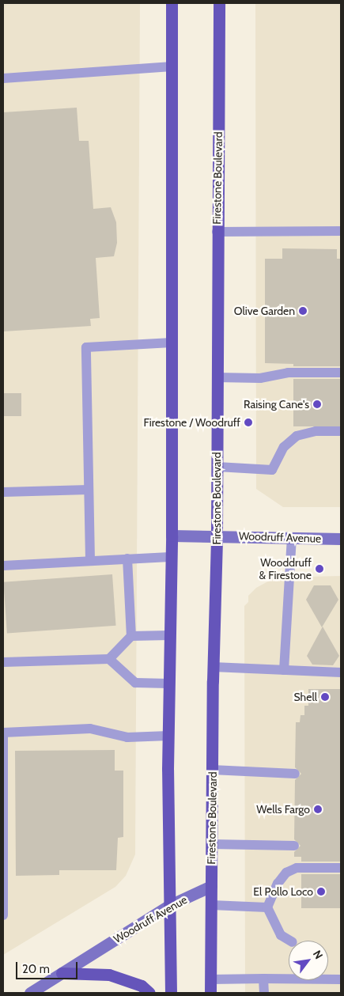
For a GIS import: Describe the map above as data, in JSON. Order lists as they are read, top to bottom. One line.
{"streets":{"main road":["Firestone Boulevard","Woodruff Avenue"]},"crossings":[["Firestone Boulevard","Woodruff Avenue"]],"places":["Olive Garden","Raising Cane's","Firestone / Woodruff","Wooddruff & Firestone","Shell","Wells Fargo","El Pollo Loco"],"scale_bar":"20 m","north":"top right"}
